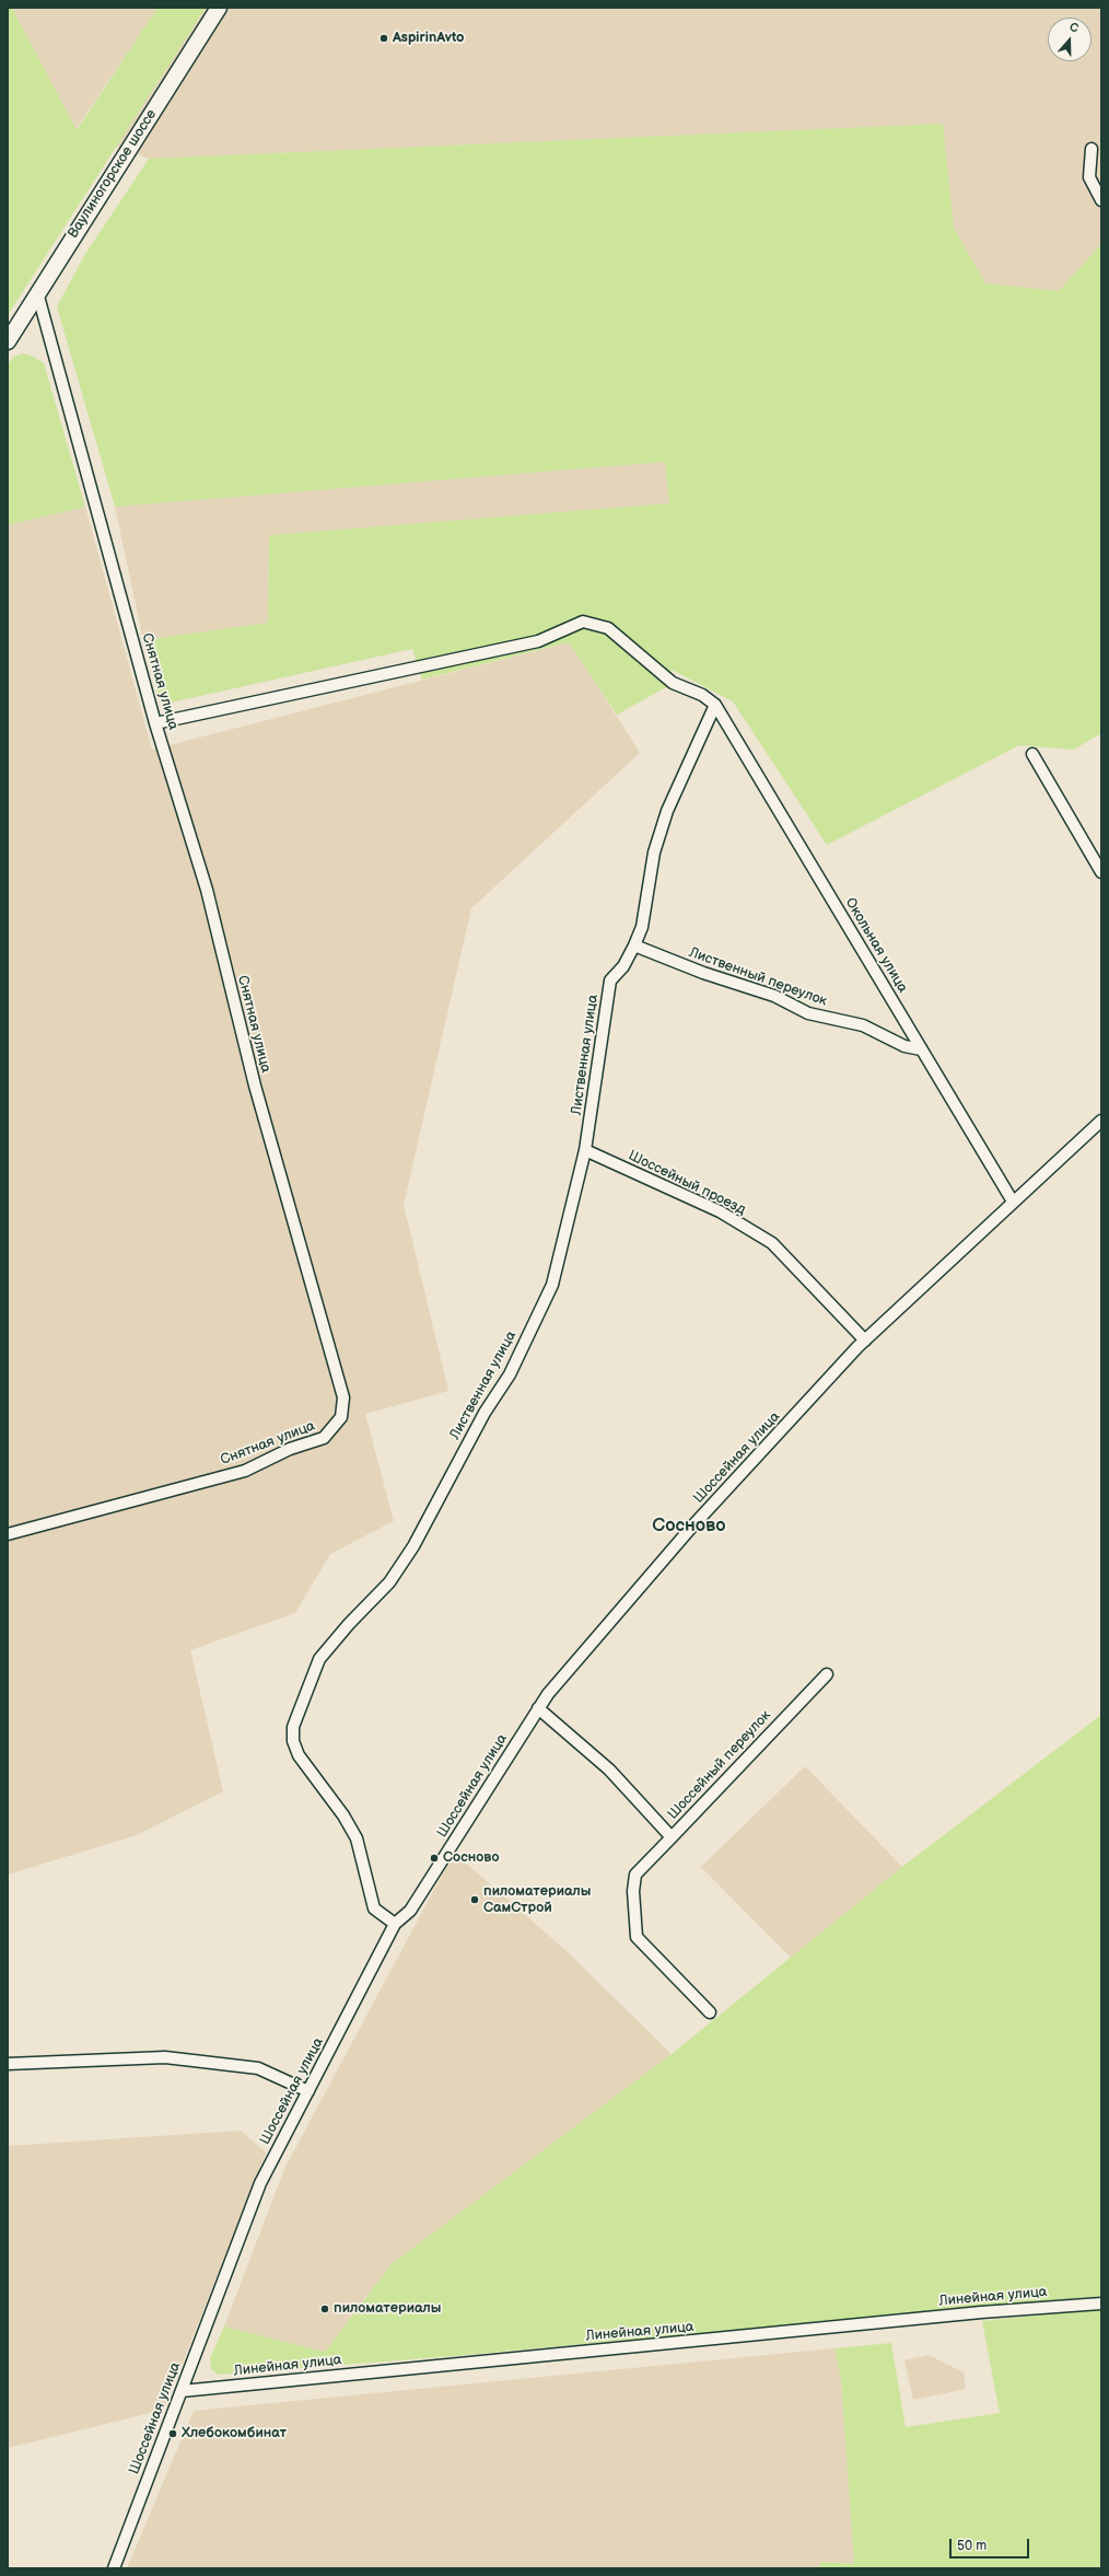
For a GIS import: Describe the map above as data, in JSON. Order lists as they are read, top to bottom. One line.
{"streets":{"street":["Ваулиногорское шоссе","Снятная улица","Окольная улица","Лиственный переулок","Лиственная улица","Шоссейный проезд","Шоссейная улица","Шоссейный переулок","Линейная улица"]},"crossings":[["Ваулиногорское шоссе","Снятная улица"],["Окольная улица","Лиственный переулок"],["Окольная улица","Лиственная улица"],["Окольная улица","Шоссейная улица"],["Лиственный переулок","Лиственная улица"],["Лиственная улица","Шоссейный проезд"],["Лиственная улица","Шоссейная улица"],["Шоссейный проезд","Шоссейная улица"],["Шоссейная улица","Шоссейный переулок"],["Шоссейная улица","Линейная улица"]],"districts":["Сосново"],"places":["AspirinAvto","Сосново","пиломатериалы СамСтрой","пиломатериалы","Хлебокомбинат"],"scale_bar":"50 m","north":"top"}
